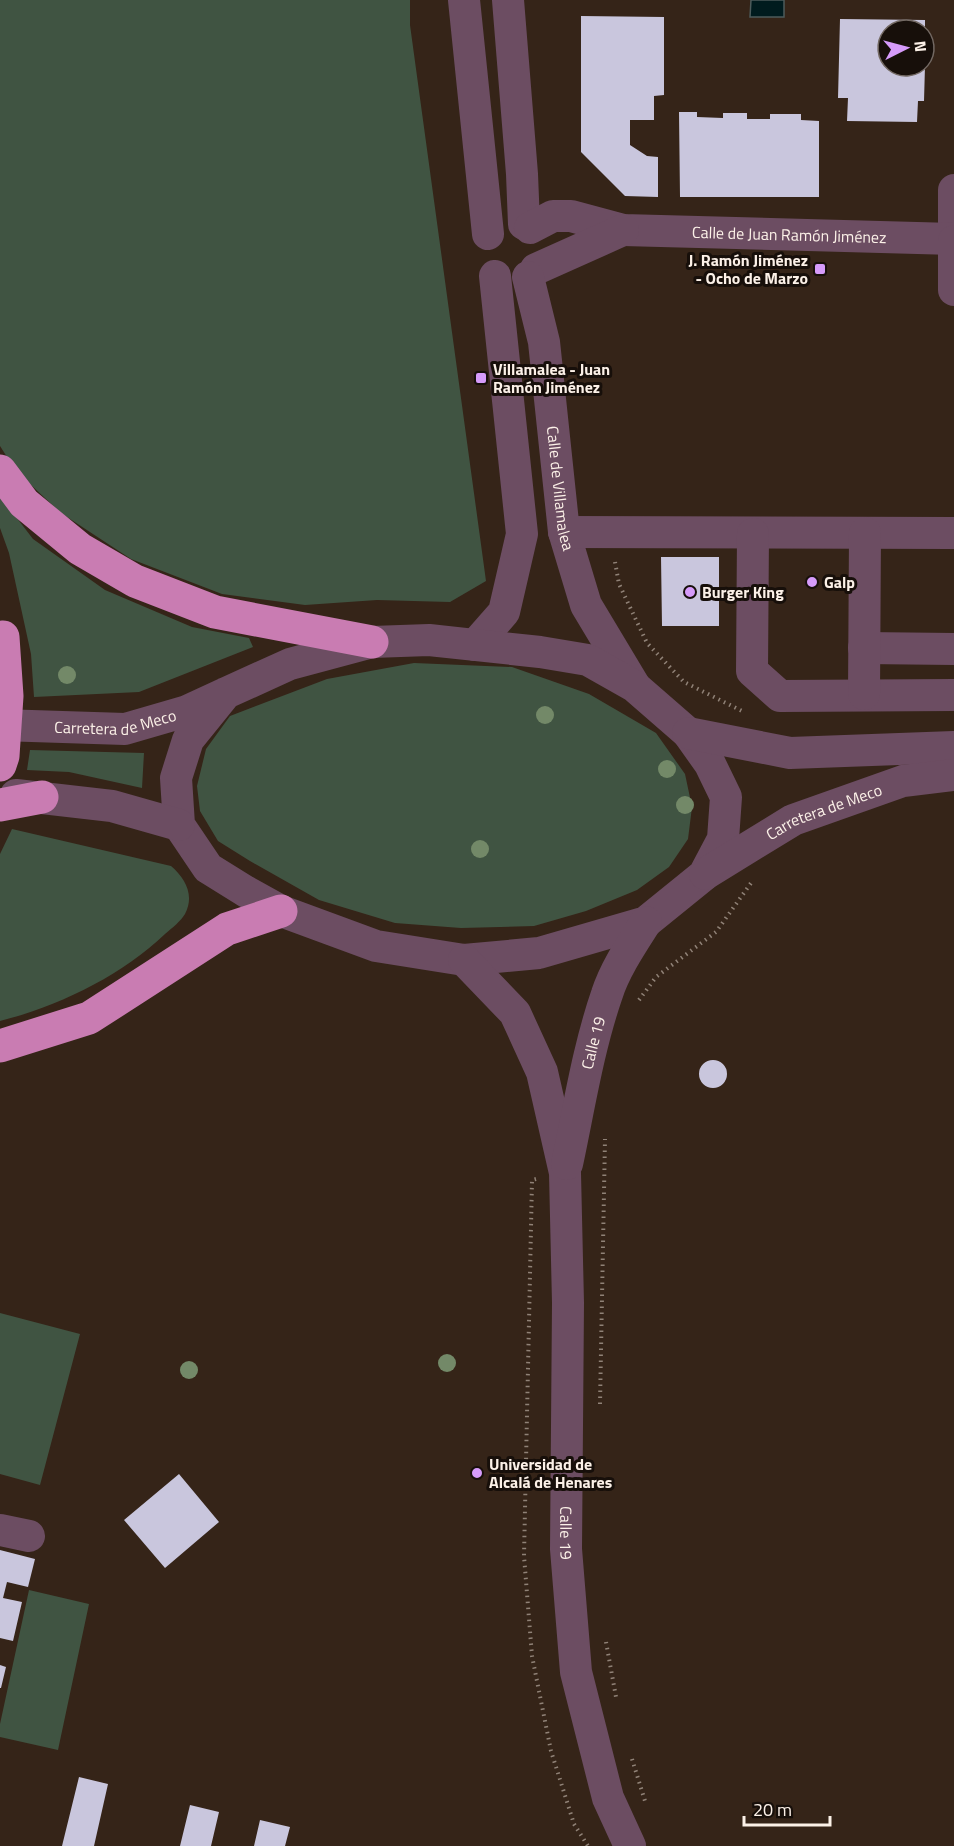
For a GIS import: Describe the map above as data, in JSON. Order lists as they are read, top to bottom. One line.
{"streets":{"street":["Calle de Juan Ramón Jiménez","Calle de Villamalea","Carretera de Meco","Calle 19"]},"crossings":[["Calle de Juan Ramón Jiménez","Calle de Villamalea"],["Calle de Villamalea","Carretera de Meco"]],"places":{"transit":["J. Ramón Jiménez - Ocho de Marzo","Villamalea - Juan Ramón Jiménez"],"other":["Galp","Burger King","Universidad de Alcalá de Henares"]},"scale_bar":"20 m","north":"right"}
